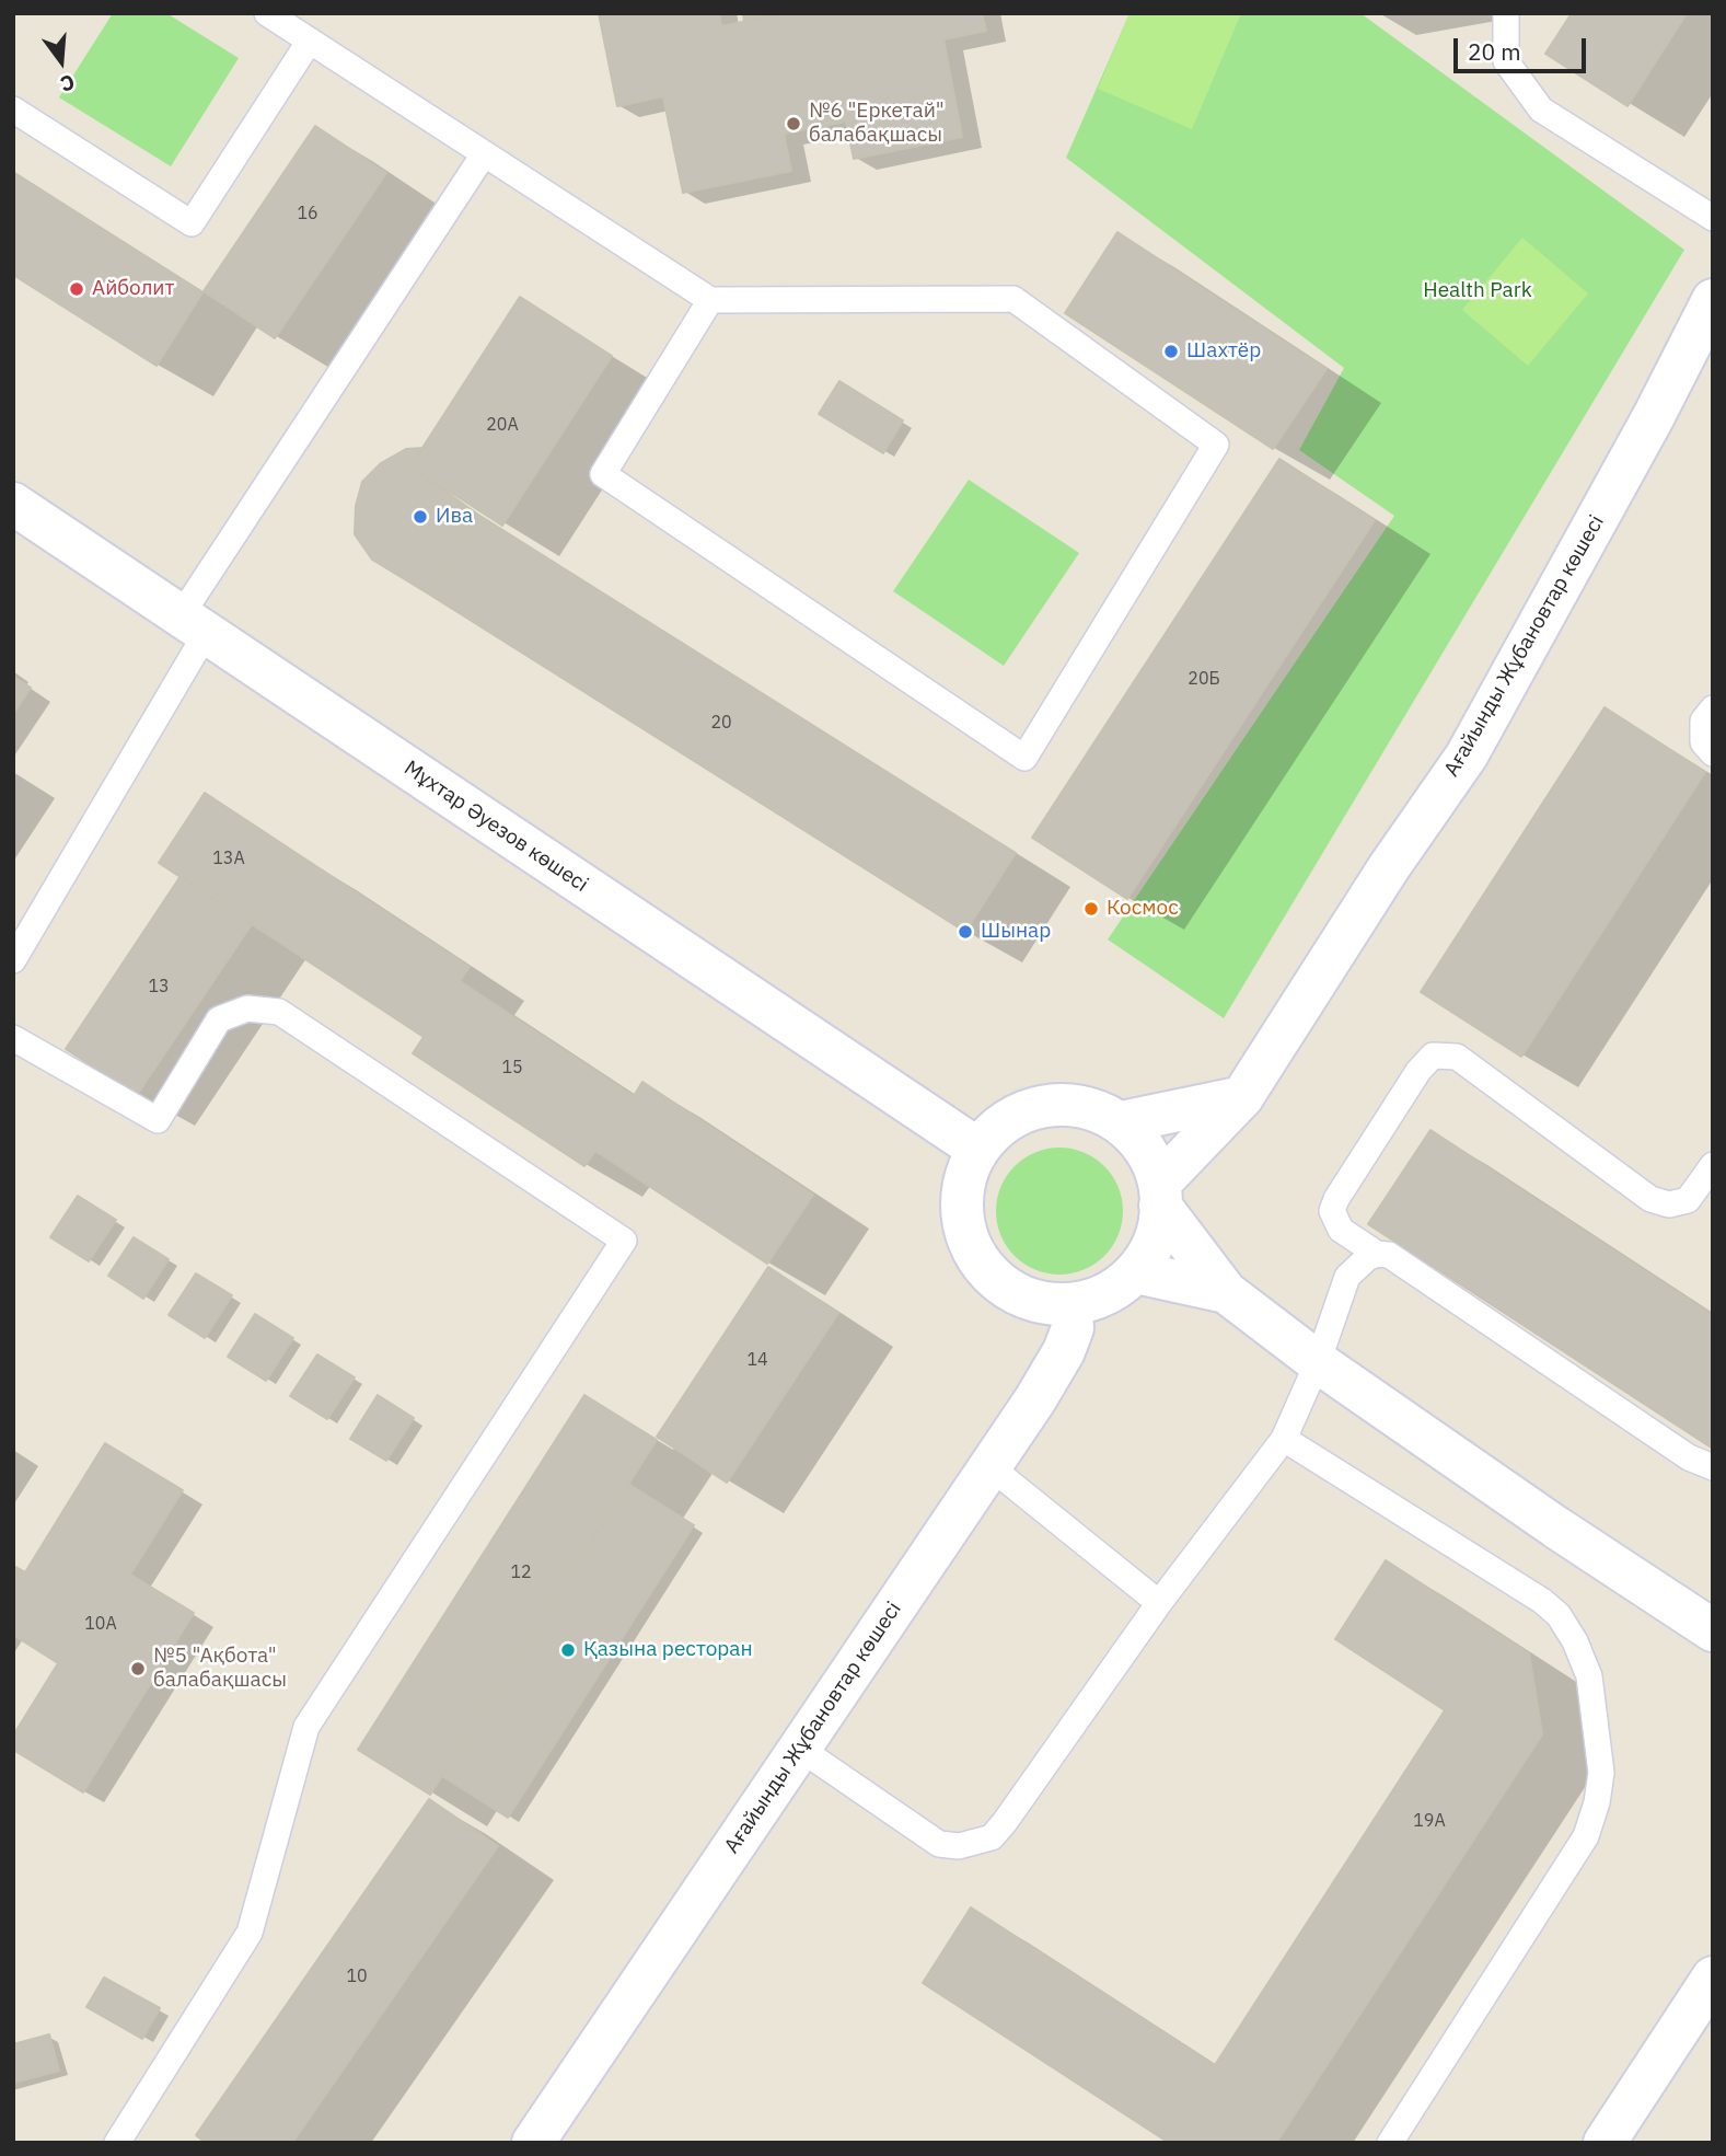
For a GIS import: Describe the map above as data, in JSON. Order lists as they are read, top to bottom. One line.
{"streets":{"street":["Ағайынды Жұбановтар көшесі","Мұхтар Әуезов көшесі"]},"crossings":[["Ағайынды Жұбановтар көшесі","Мұхтар Әуезов көшесі"]],"parks":["Health Park"],"places":["№6 \"Еркетай\" балабақшасы","Айболит","Шахтёр","Ива","Космос","Шынар","Қазына ресторан","№5 \"Ақбота\" балабақшасы"],"house_numbers":["16","20А","20Б","20","13А","13","15","14","12","10А","19А","10"],"scale_bar":"20 m","north":"bottom"}
